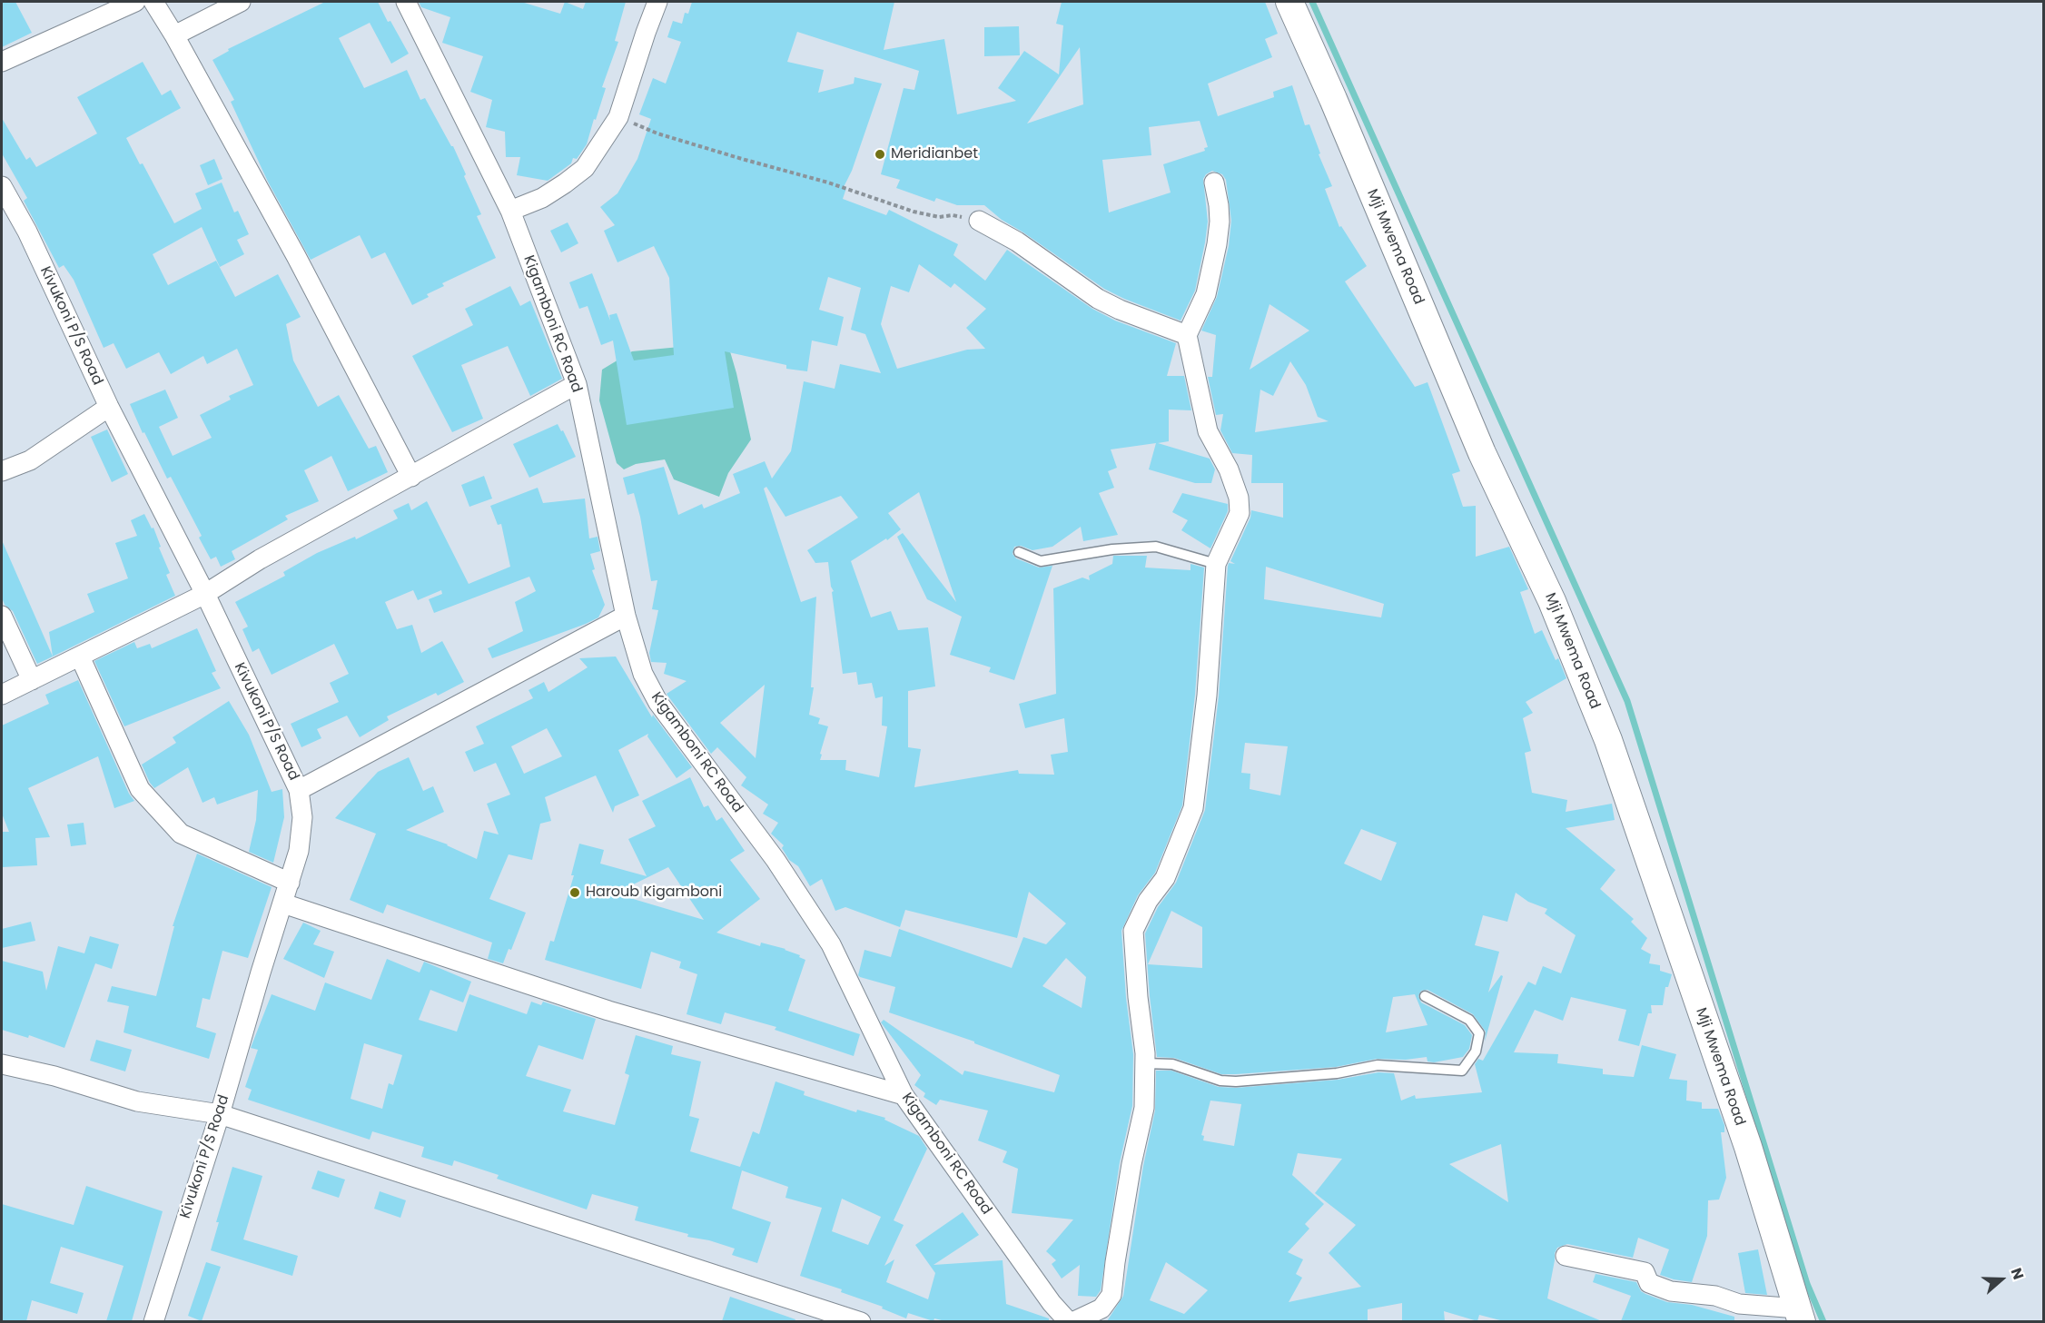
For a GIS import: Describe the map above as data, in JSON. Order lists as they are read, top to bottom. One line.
{"streets":{"main road":["Mji Mwema Road"],"street":["Kigamboni RC Road","Kivukoni P/S Road"]},"places":["Meridianbet","Haroub Kigamboni"],"north":"right"}
